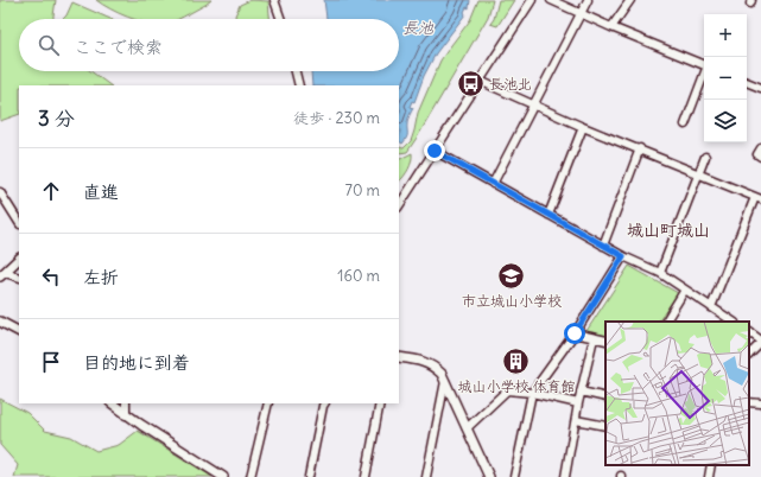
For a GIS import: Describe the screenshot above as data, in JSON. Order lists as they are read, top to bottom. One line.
{"districts":["城山町城山"],"water":["長池"],"places":{"bus stop":["長池北"],"school or university":["市立城山小学校"],"building":["城山小学校 体育館"]},"page":{"map_buttons":["+","−"],"search":"ここで検索","heading":["3 分","徒歩 · 230 m"],"list":[["直進","70 m"],["左折","160 m"],"目的地に到着"]}}
